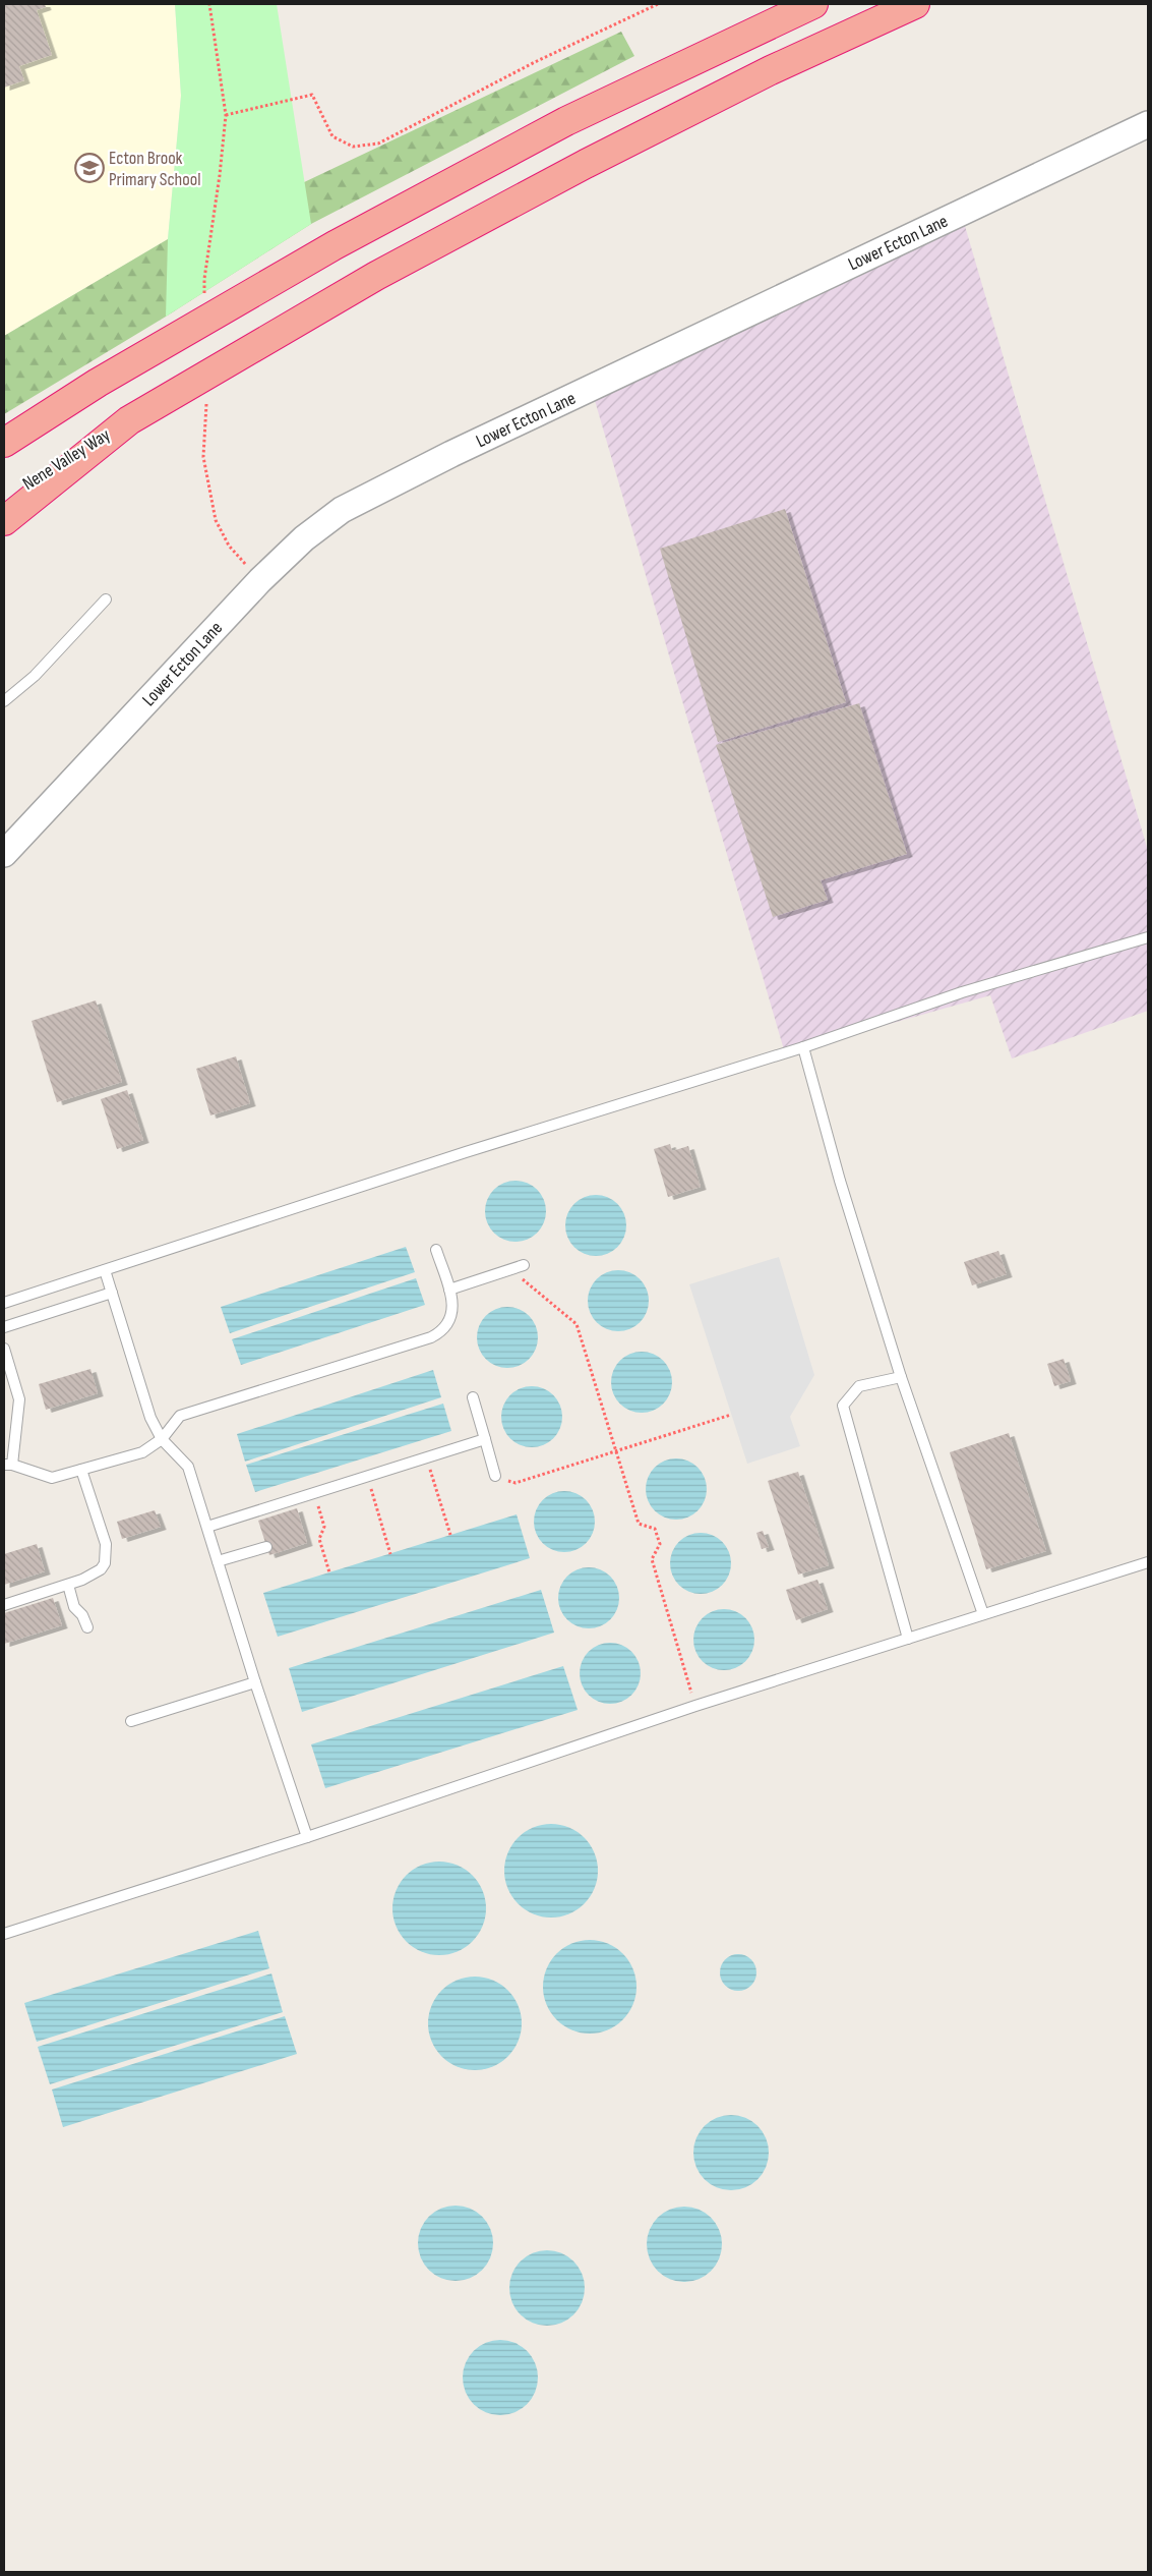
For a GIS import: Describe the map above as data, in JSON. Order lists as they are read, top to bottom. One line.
{"streets":{"highway":["Nene Valley Way"],"street":["Lower Ecton Lane"]},"places":{"school or university":["Ecton Brook Primary School"]}}
